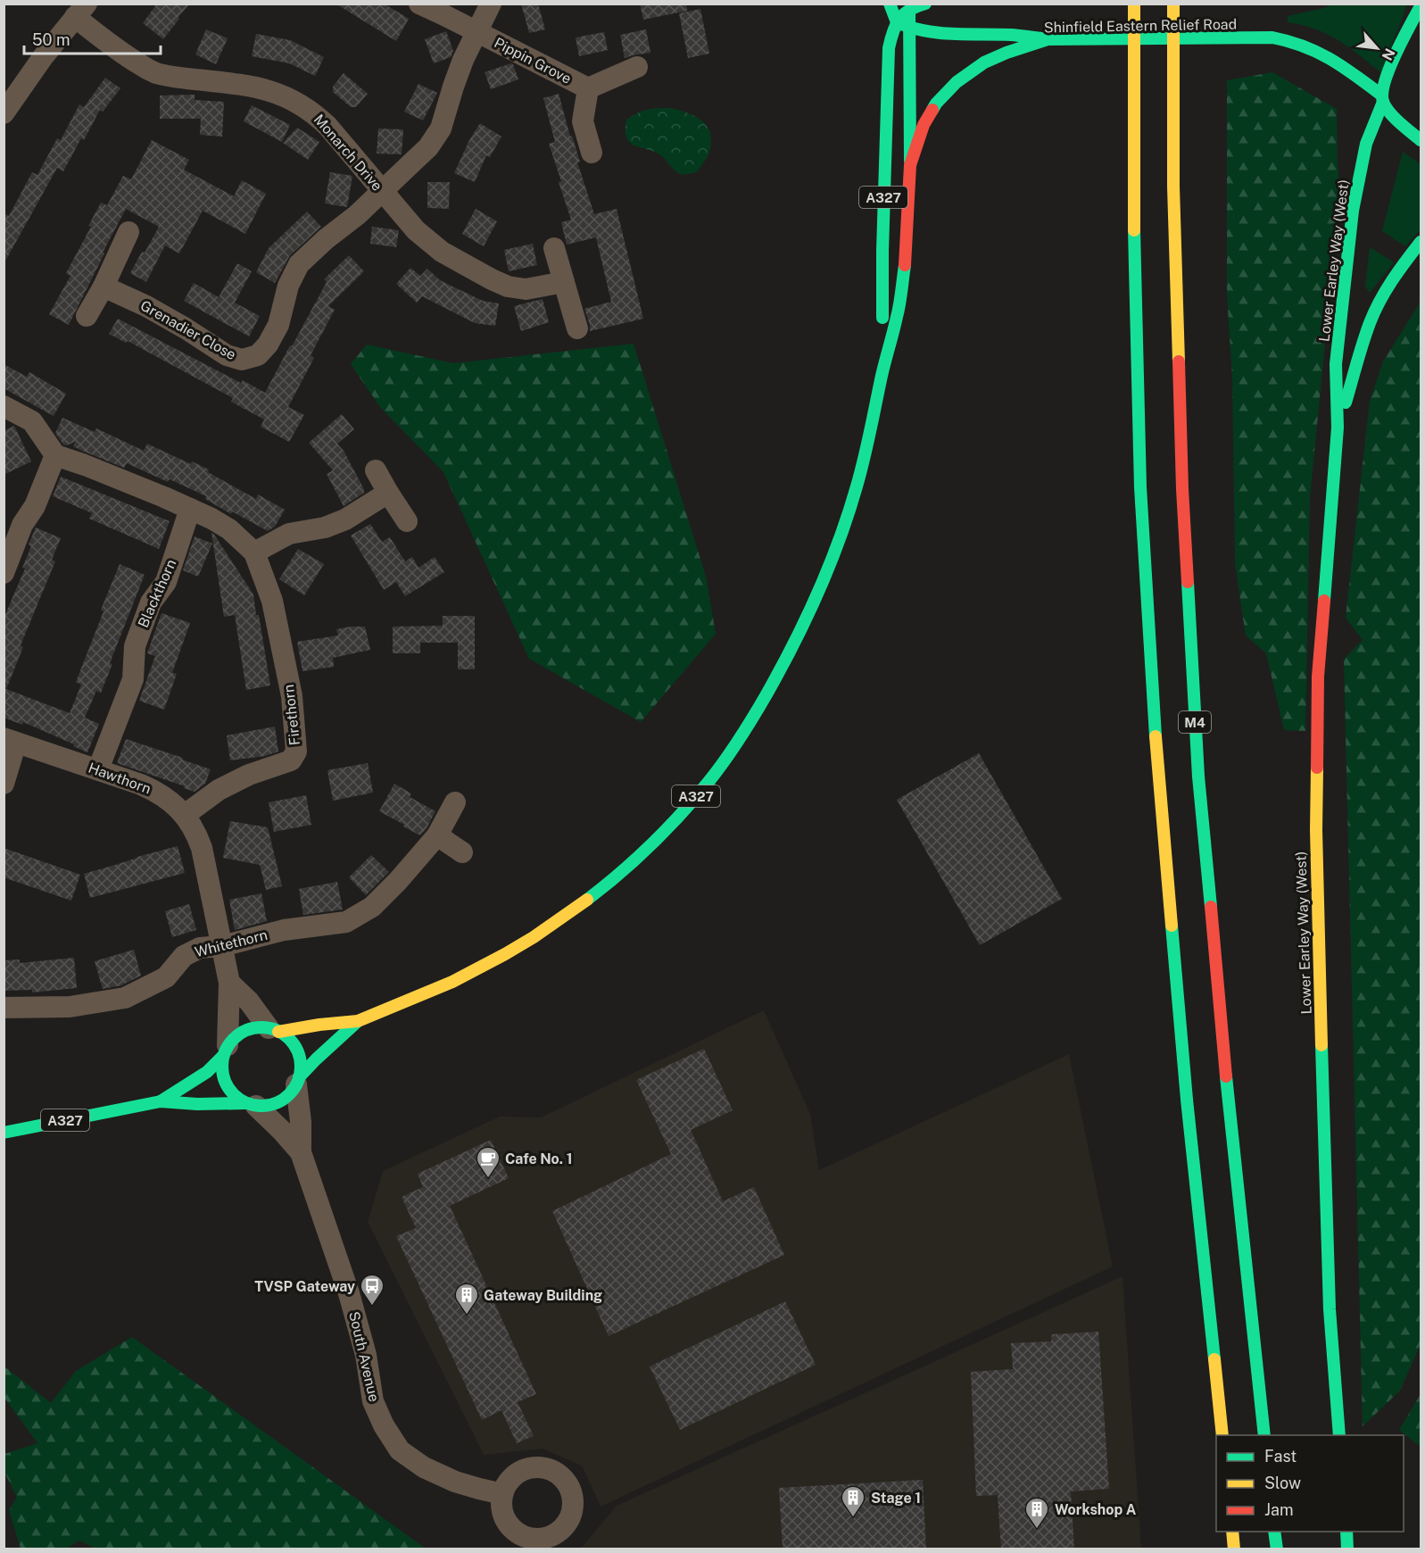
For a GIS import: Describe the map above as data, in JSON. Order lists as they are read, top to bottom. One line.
{"streets":{"main road":["Shinfield Eastern Relief Road","A327","Lower Earley Way (West)","M4"],"street":["Pippin Grove","Monarch Drive","Grenadier Close","Blackthorn","Firethorn","Hawthorn","Whitethorn","South Avenue"]},"crossings":[["Shinfield Eastern Relief Road","A327"],["Shinfield Eastern Relief Road","Lower Earley Way (West)"],["Shinfield Eastern Relief Road","Hawthorn"],["Shinfield Eastern Relief Road","South Avenue"],["Pippin Grove","Grenadier Close"],["Monarch Drive","Grenadier Close"],["A327","Hawthorn"],["A327","South Avenue"],["Blackthorn","Firethorn"],["Blackthorn","Hawthorn"],["Firethorn","Hawthorn"],["Hawthorn","Whitethorn"],["Hawthorn","South Avenue"]],"places":{"cafe":["Cafe No. 1"],"bus stop":["TVSP Gateway"],"building":["Gateway Building","Stage 1","Workshop A"]},"legend":["Fast","Slow","Jam"],"scale_bar":"50 m","north":"bottom right"}
